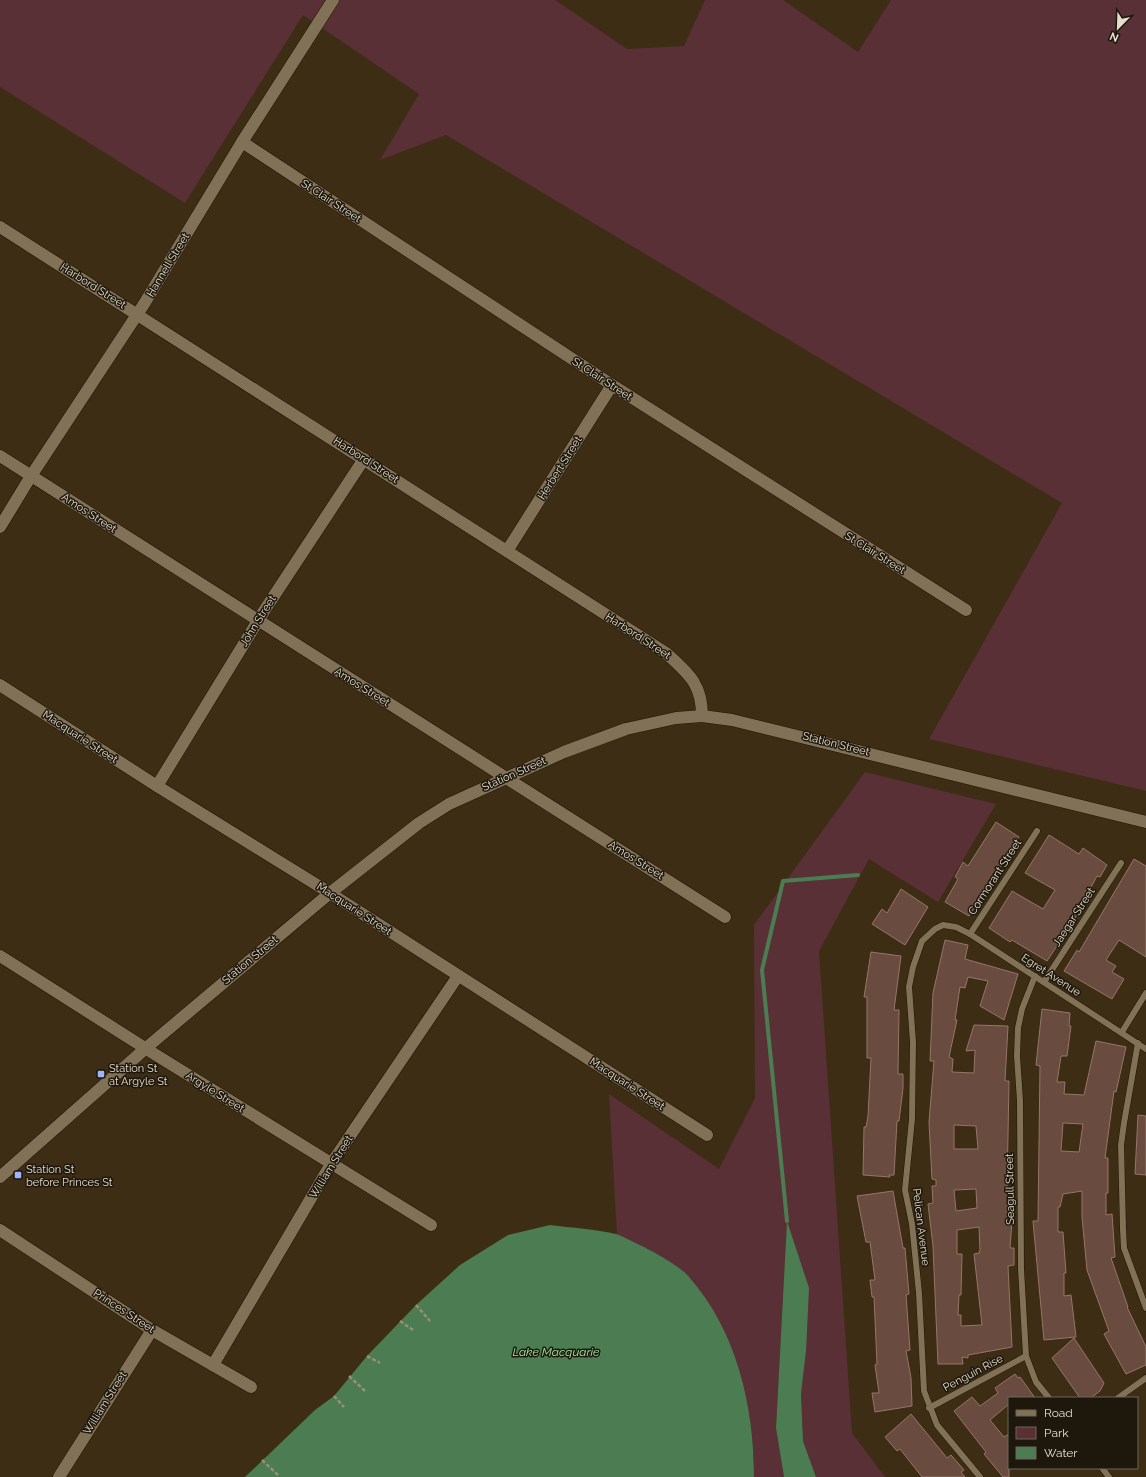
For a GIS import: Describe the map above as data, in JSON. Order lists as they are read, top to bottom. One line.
{"streets":{"street":["St Clair Street","Hannell Street","Harbord Street","Herbert Street","Amos Street","John Street","Macquarie Street","Station Street","Argyle Street","William Street","Princes Street"],"lane":["Cormorant Street","Jaegar Street","Egret Avenue","Seagull Street","Pelican Avenue","Penguin Rise"]},"crossings":[["St Clair Street","Hannell Street"],["St Clair Street","Herbert Street"],["Hannell Street","Harbord Street"],["Hannell Street","Amos Street"],["Harbord Street","Herbert Street"],["Harbord Street","John Street"],["Harbord Street","Station Street"],["Amos Street","John Street"],["Amos Street","Station Street"],["John Street","Macquarie Street"],["Macquarie Street","Station Street"],["Macquarie Street","William Street"],["Station Street","Argyle Street"],["Cormorant Street","Egret Avenue"],["Jaegar Street","Egret Avenue"],["Egret Avenue","Seagull Street"],["Egret Avenue","Pelican Avenue"],["Argyle Street","William Street"],["William Street","Princes Street"],["Seagull Street","Penguin Rise"],["Pelican Avenue","Penguin Rise"]],"water":["Lake Macquarie"],"places":{"transit":["Station St at Argyle St","Station St before Princes St"]},"legend":["Road","Park","Water"],"north":"bottom left"}
